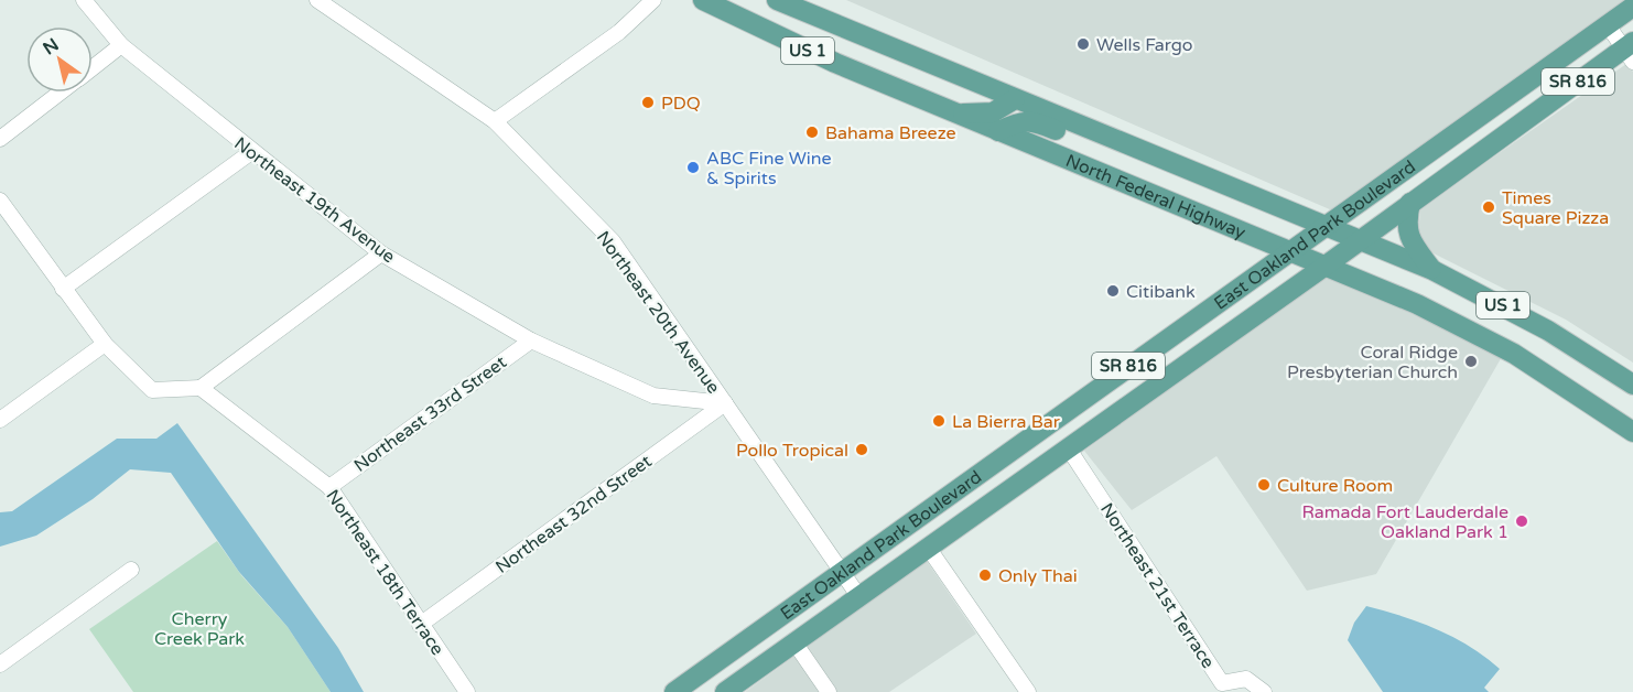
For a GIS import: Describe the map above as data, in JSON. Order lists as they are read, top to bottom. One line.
{"streets":{"main road":["US 1","SR 816","North Federal Highway","East Oakland Park Boulevard"],"street":["Northeast 19th Avenue","Northeast 20th Avenue","Northeast 33rd Street","Northeast 32nd Street","Northeast 18th Terrace","Northeast 21st Terrace"]},"crossings":[["North Federal Highway","East Oakland Park Boulevard"],["Northeast 19th Avenue","Northeast 20th Avenue"],["Northeast 19th Avenue","Northeast 33rd Street"],["Northeast 19th Avenue","Northeast 32nd Street"],["East Oakland Park Boulevard","Northeast 20th Avenue"],["East Oakland Park Boulevard","Northeast 21st Terrace"],["Northeast 20th Avenue","Northeast 32nd Street"],["Northeast 33rd Street","Northeast 18th Terrace"],["Northeast 32nd Street","Northeast 18th Terrace"]],"parks":["Cherry Creek Park"],"places":["Wells Fargo","PDQ","Bahama Breeze","ABC Fine Wine & Spirits","Times Square Pizza","Citibank","Coral Ridge Presbyterian Church","La Bierra Bar","Pollo Tropical","Culture Room","Ramada Fort Lauderdale Oakland Park 1","Only Thai"],"north":"top left"}
